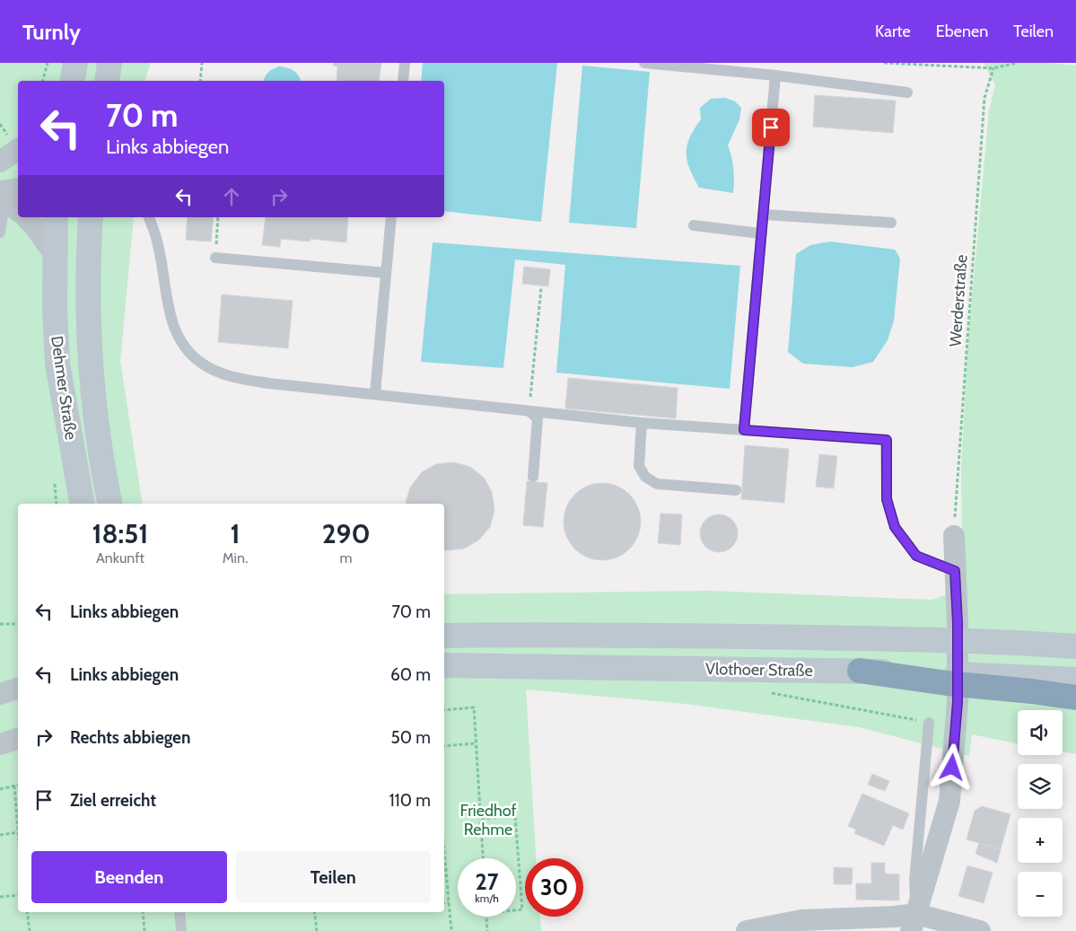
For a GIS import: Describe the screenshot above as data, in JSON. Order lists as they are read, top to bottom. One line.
{"streets":{"main road":["Dehmer Straße","Vlothoer Straße"],"path":["Werderstraße"]},"parks":["Friedhof Rehme"],"page":{"header":"Turnly","nav":["Karte","Ebenen","Teilen"],"turn":["70 m","Links abbiegen"],"eta":["18:51","Ankunft","1","Min.","290","m"],"list":[{"name":"Links abbiegen","value":"70 m"},{"name":"Links abbiegen","value":"60 m"},{"name":"Rechts abbiegen","value":"50 m"},{"name":"Ziel erreicht","value":"110 m"}],"map_buttons":["+","−"],"buttons":["Beenden","Teilen"],"speed":"27 km/h","limit":"30"}}
